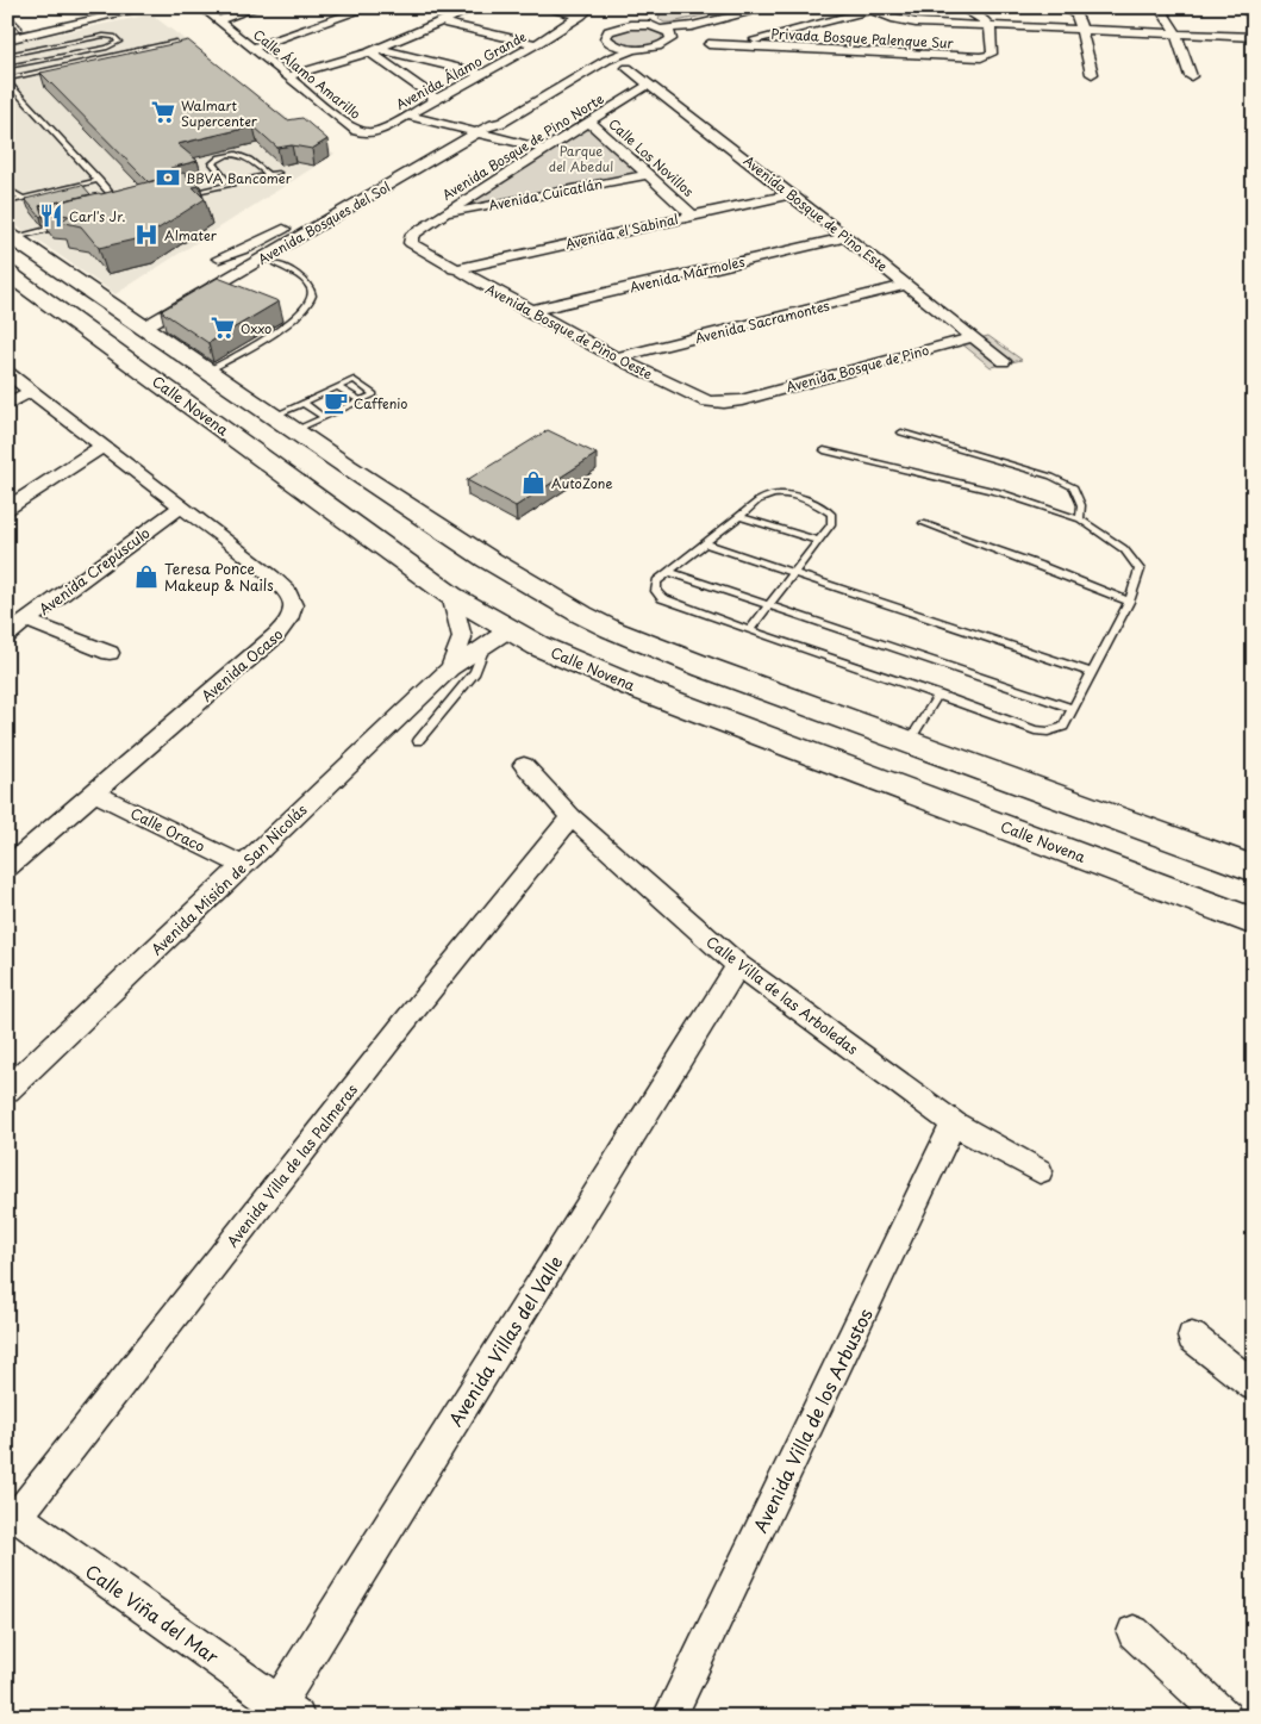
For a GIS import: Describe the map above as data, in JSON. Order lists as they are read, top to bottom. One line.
{"streets":{"main road":["Calle Novena"],"street":["Privada Bosque Palenque Sur","Avenida Álamo Grande","Calle Álamo Amarillo","Avenida Bosque de Pino Norte","Calle Los Novillos","Avenida Cuicatlán","Avenida Bosque de Pino Este","Avenida Bosques del Sol","Avenida el Sabinal","Avenida Mármoles","Avenida Sacramontes","Avenida Bosque de Pino Oeste","Avenida Bosque de Pino","Avenida Crepúsculo","Avenida Ocaso","Calle Oraco","Avenida Misión de San Nicolás","Calle Villa de las Arboledas","Avenida Villa de las Palmeras","Avenida Villas del Valle","Avenida Villa de los Arbustos","Calle Viña del Mar"]},"crossings":[["Avenida Álamo Grande","Calle Álamo Amarillo"],["Avenida Bosque de Pino Norte","Calle Los Novillos"],["Avenida Bosque de Pino Norte","Avenida Cuicatlán"],["Avenida Bosque de Pino Norte","Avenida Bosque de Pino Este"],["Avenida Bosque de Pino Norte","Avenida Bosque de Pino Oeste"],["Calle Los Novillos","Avenida Cuicatlán"],["Calle Los Novillos","Avenida el Sabinal"],["Avenida Bosque de Pino Este","Avenida el Sabinal"],["Avenida Bosque de Pino Este","Avenida Mármoles"],["Avenida Bosque de Pino Este","Avenida Sacramontes"],["Avenida Bosque de Pino Este","Avenida Bosque de Pino"],["Avenida el Sabinal","Avenida Bosque de Pino Oeste"],["Avenida Mármoles","Avenida Bosque de Pino Oeste"],["Avenida Sacramontes","Avenida Bosque de Pino Oeste"],["Avenida Bosque de Pino Oeste","Avenida Bosque de Pino"],["Calle Novena","Avenida Misión de San Nicolás"],["Avenida Crepúsculo","Avenida Ocaso"],["Avenida Ocaso","Calle Oraco"],["Calle Oraco","Avenida Misión de San Nicolás"],["Calle Villa de las Arboledas","Avenida Villa de las Palmeras"],["Calle Villa de las Arboledas","Avenida Villas del Valle"],["Calle Villa de las Arboledas","Avenida Villa de los Arbustos"],["Avenida Villa de las Palmeras","Calle Viña del Mar"],["Avenida Villas del Valle","Calle Viña del Mar"]],"parks":["Parque del Abedul"],"places":{"supermarket":["Walmart Supercenter","Oxxo"],"bank":["BBVA Bancomer"],"restaurant":["Carl's Jr."],"hospital":["Almater"],"cafe":["Caffenio"],"shop":["AutoZone","Teresa Ponce Makeup & Nails"]}}
